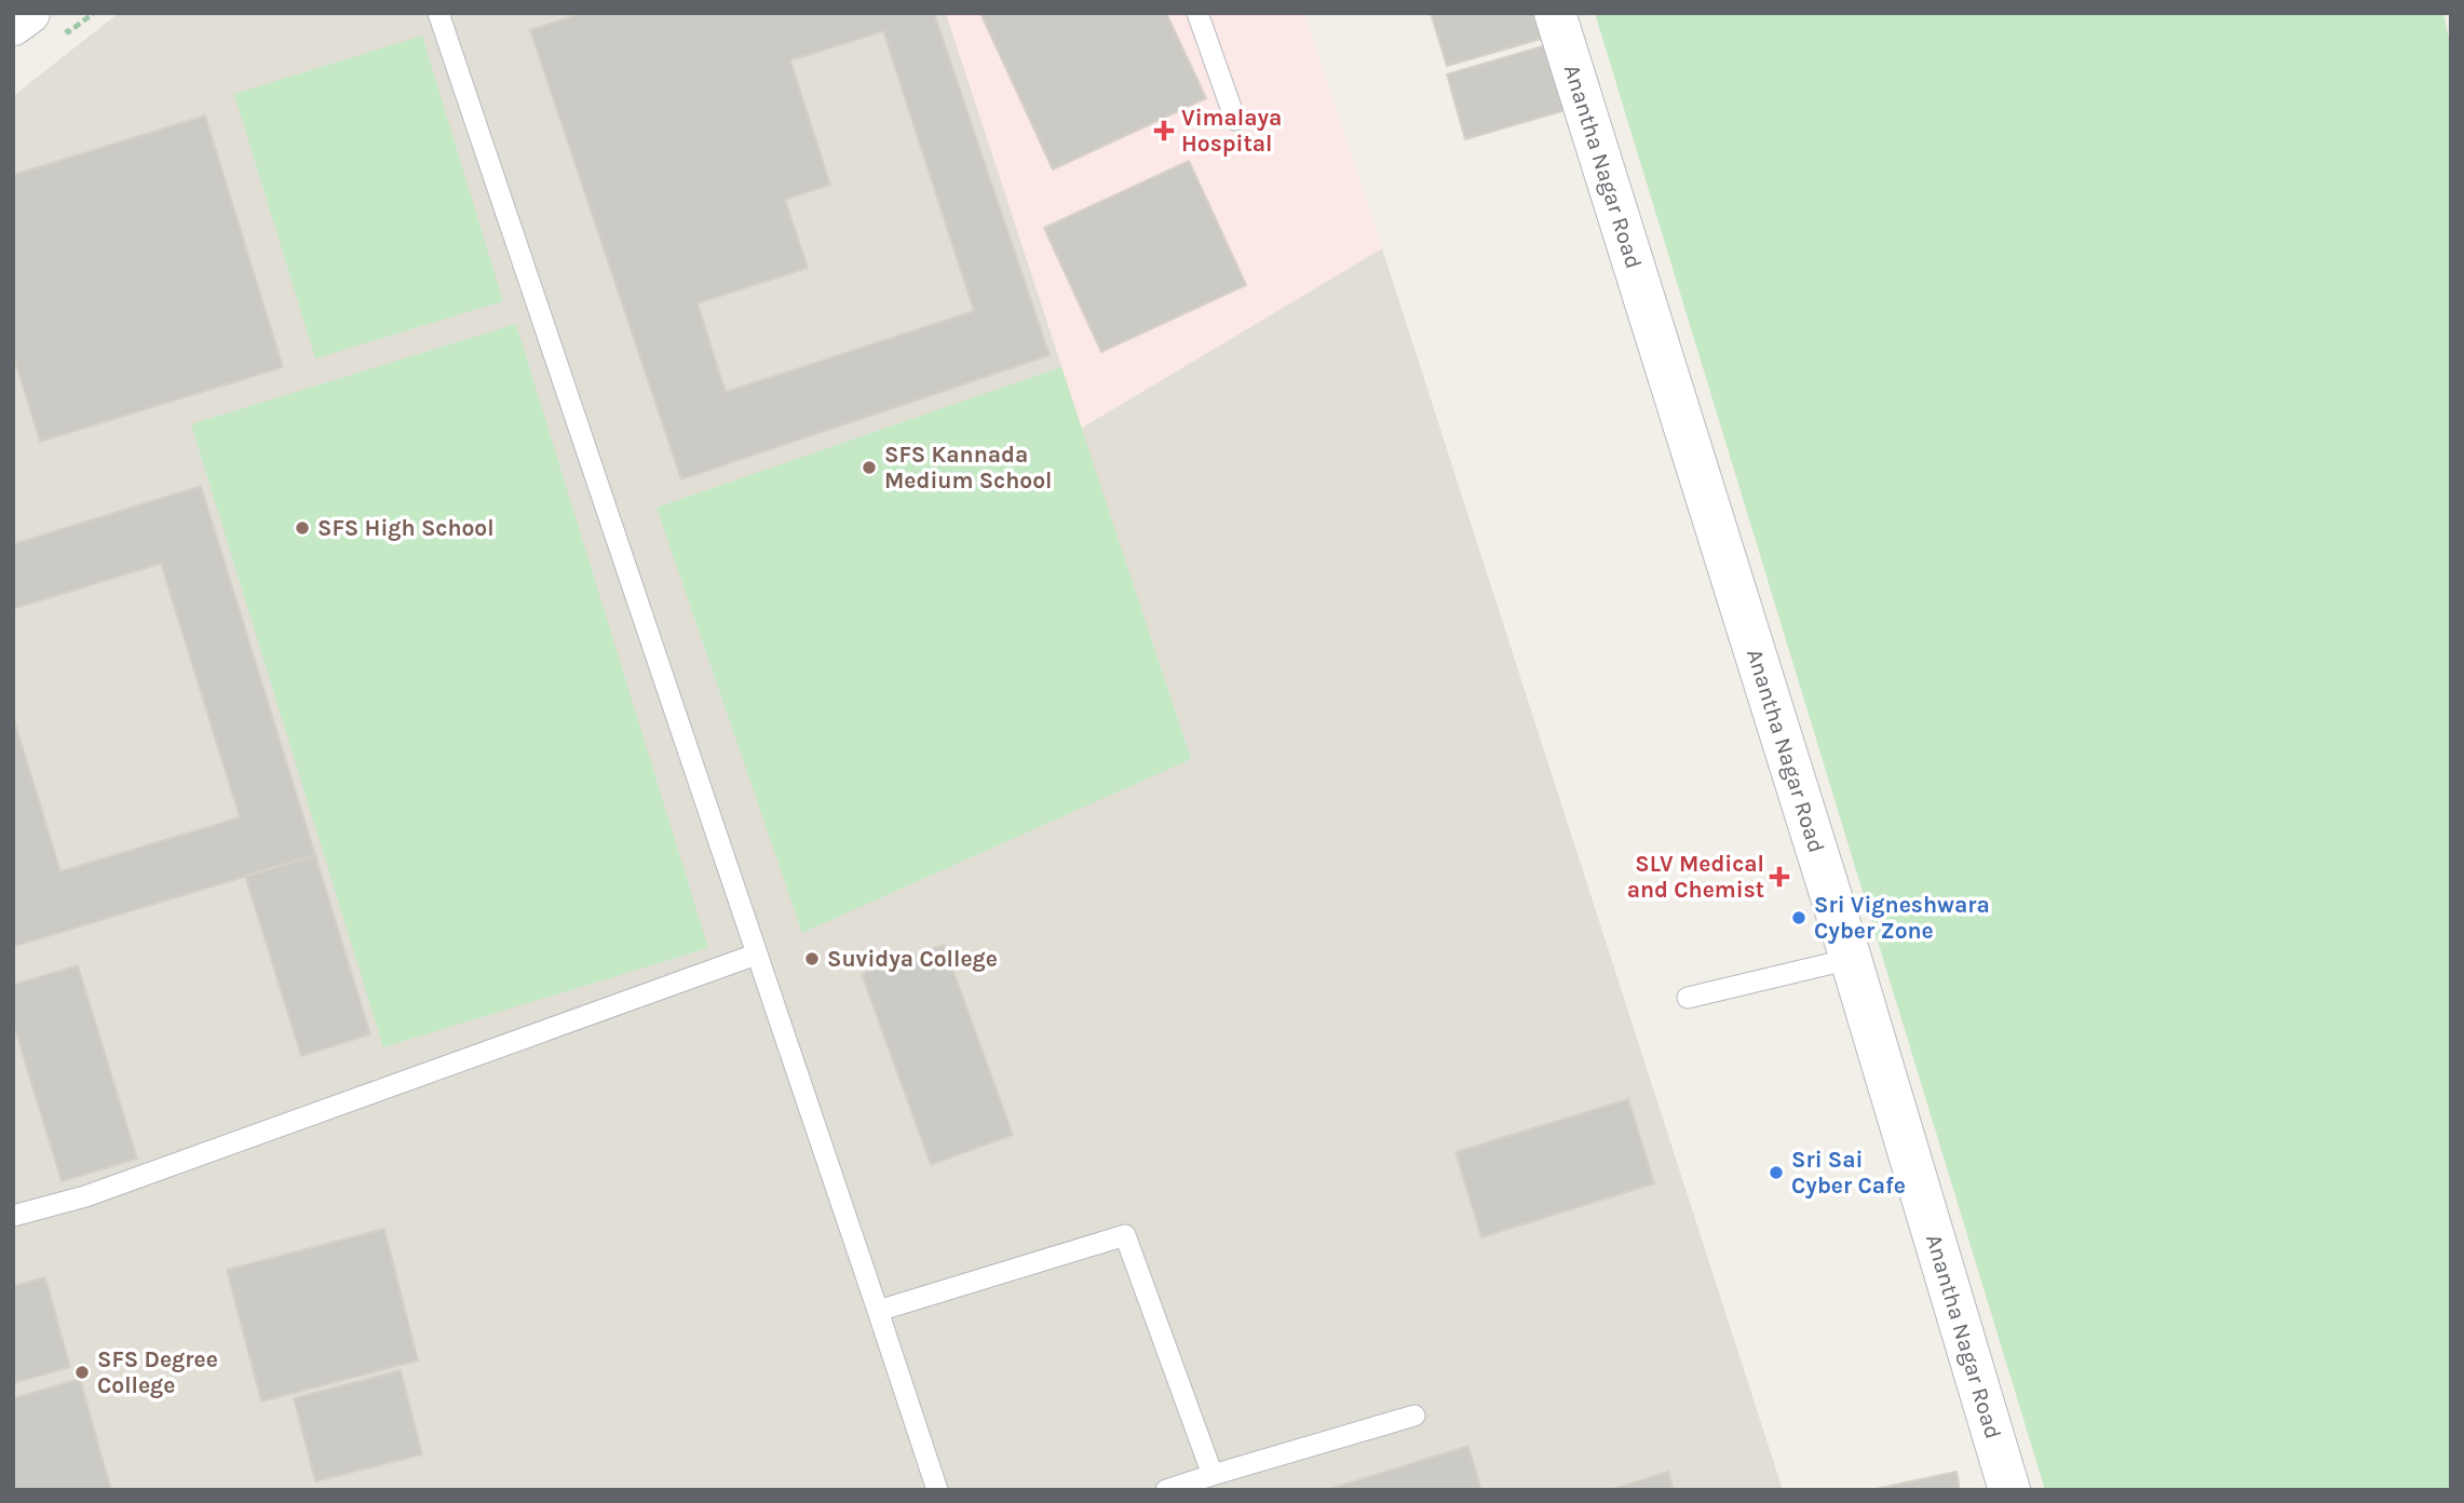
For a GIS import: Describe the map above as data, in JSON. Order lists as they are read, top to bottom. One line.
{"streets":{"street":["Anantha Nagar Road"]},"places":{"health":["Vimalaya Hospital","SLV Medical and Chemist"],"other":["SFS Kannada Medium School","SFS High School","Sri Vigneshwara Cyber Zone","Suvidya College","Sri Sai Cyber Cafe","SFS Degree College"]}}
